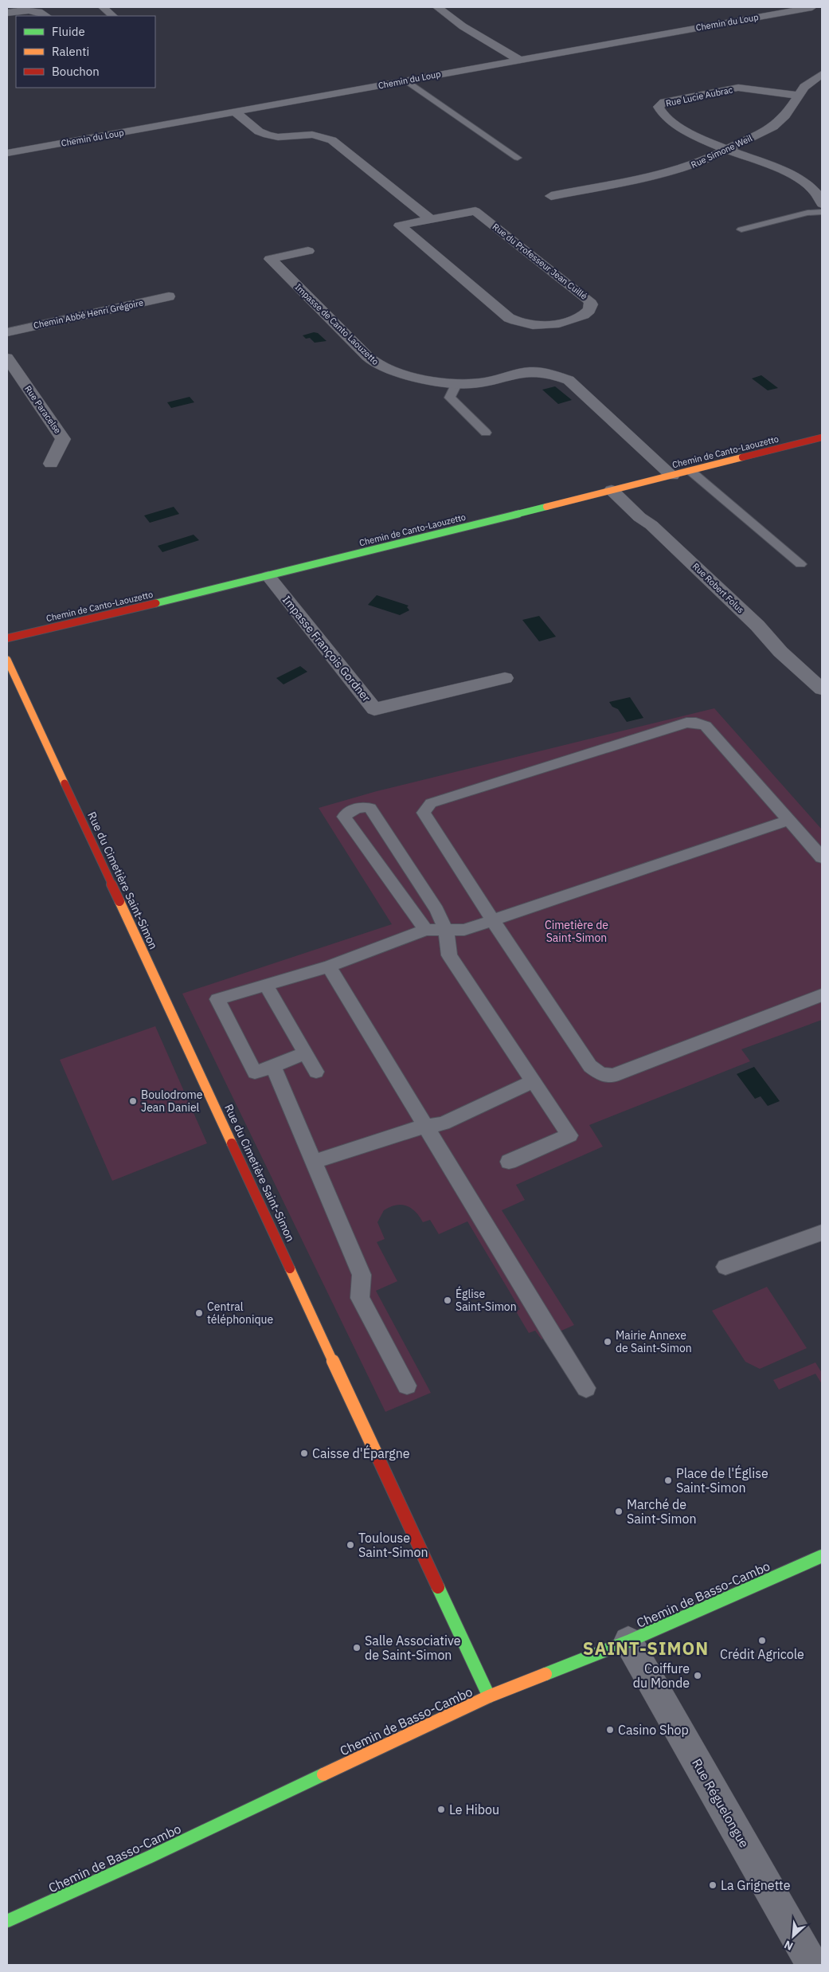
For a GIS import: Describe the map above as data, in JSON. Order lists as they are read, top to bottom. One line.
{"streets":{"street":["Chemin du Loup","Rue Lucie Aubrac","Rue Simone Weil","Rue du Professeur Jean Cuillé","Chemin Abbé Henri Grégoire","Impasse de Canto Laouzetto","Rue Paracelse","Chemin de Canto-Laouzetto","Rue Robert Folus","Impasse François Gordner","Rue du Cimetière Saint-Simon","Chemin de Basso-Cambo","Rue Réguelongue"]},"crossings":[["Rue Lucie Aubrac","Rue Simone Weil"],["Impasse de Canto Laouzetto","Chemin de Canto-Laouzetto"],["Chemin de Canto-Laouzetto","Rue Robert Folus"],["Chemin de Canto-Laouzetto","Impasse François Gordner"],["Rue du Cimetière Saint-Simon","Chemin de Basso-Cambo"],["Chemin de Basso-Cambo","Rue Réguelongue"]],"districts":["SAINT-SIMON"],"parks":["Cimetière de Saint-Simon"],"places":["Boulodrome Jean Daniel","Église Saint-Simon","Central téléphonique","Mairie Annexe de Saint-Simon","Caisse d'Épargne","Place de l'Église Saint-Simon","Marché de Saint-Simon","Toulouse Saint-Simon","Crédit Agricole","Salle Associative de Saint-Simon","Coiffure du Monde","Casino Shop","Le Hibou","La Grignette"],"legend":["Fluide","Ralenti","Bouchon"],"north":"bottom left"}
